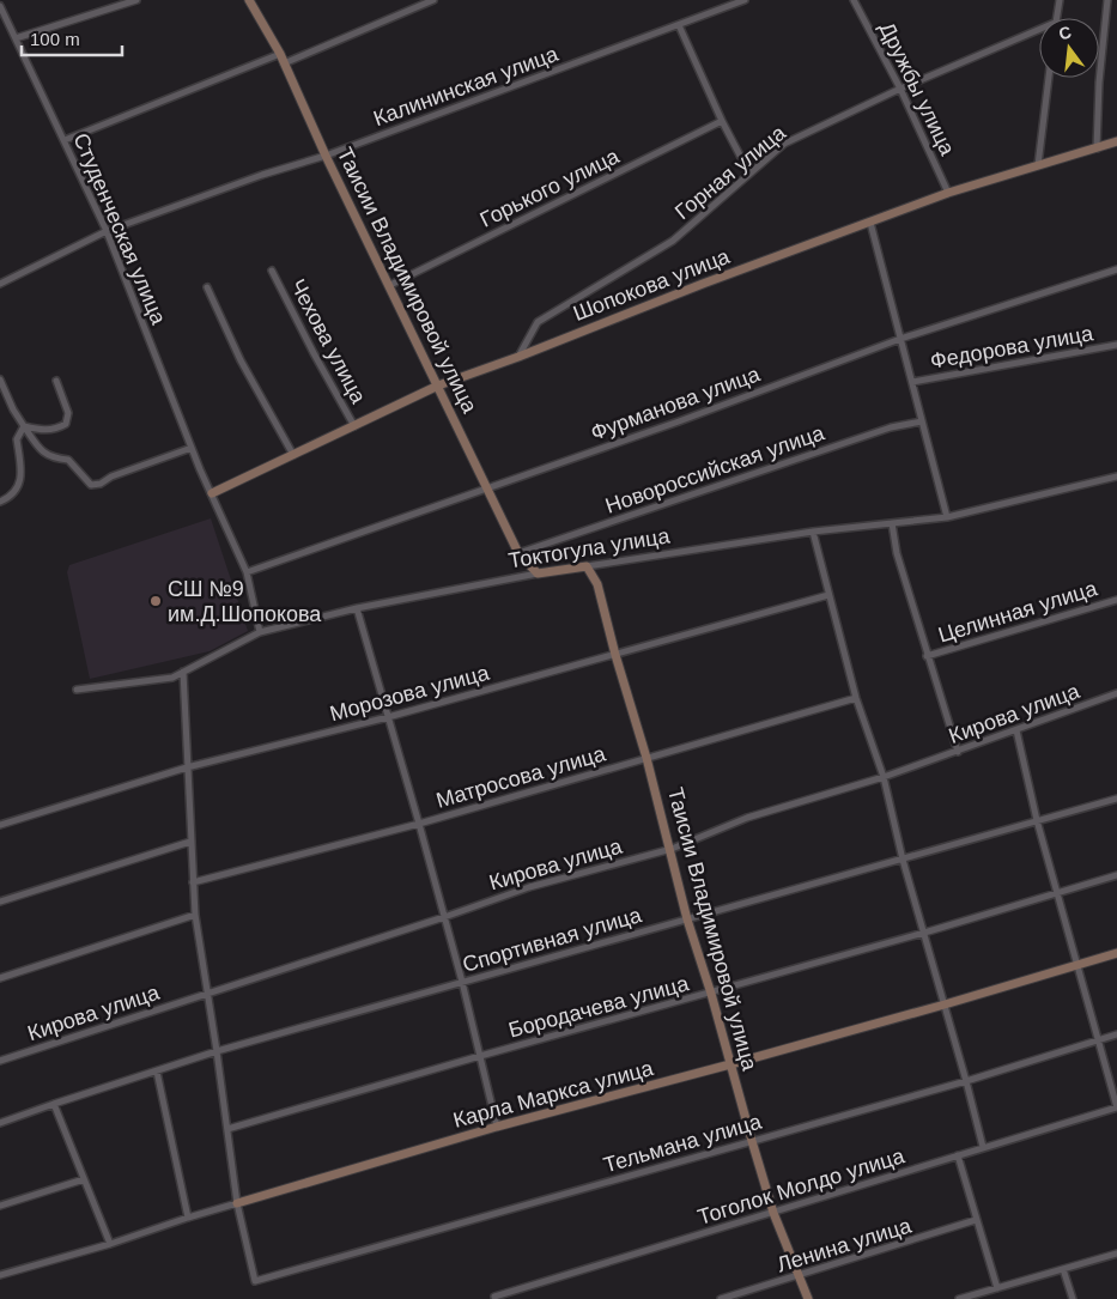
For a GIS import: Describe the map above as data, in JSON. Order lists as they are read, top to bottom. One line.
{"streets":{"street":["Калининская улица","Дружбы улица","Горная улица","Горького улица","Студенческая улица","Таисии Владимировой улица","Шопокова улица","Чехова улица","Федорова улица","Фурманова улица","Новороссийская улица","Токтогула улица","Целинная улица","Морозова улица","Кирова улица","Матросова улица","Спортивная улица","Бородачева улица","Карла Маркса улица","Тельмана улица","Тоголок Молдо улица","Ленина улица"]},"crossings":[["Калининская улица","Студенческая улица"],["Калининская улица","Таисии Владимировой улица"],["Дружбы улица","Горная улица"],["Дружбы улица","Шопокова улица"],["Горная улица","Шопокова улица"],["Горького улица","Таисии Владимировой улица"],["Студенческая улица","Шопокова улица"],["Таисии Владимировой улица","Шопокова улица"],["Таисии Владимировой улица","Фурманова улица"],["Таисии Владимировой улица","Новороссийская улица"],["Таисии Владимировой улица","Токтогула улица"],["Таисии Владимировой улица","Морозова улица"],["Таисии Владимировой улица","Кирова улица"],["Таисии Владимировой улица","Матросова улица"],["Таисии Владимировой улица","Спортивная улица"],["Таисии Владимировой улица","Бородачева улица"],["Таисии Владимировой улица","Карла Маркса улица"],["Таисии Владимировой улица","Тельмана улица"],["Таисии Владимировой улица","Тоголок Молдо улица"],["Таисии Владимировой улица","Ленина улица"],["Шопокова улица","Чехова улица"],["Карла Маркса улица","Тельмана улица"]],"places":["СШ №9 им.Д.Шопокова"],"scale_bar":"100 m","north":"top"}
